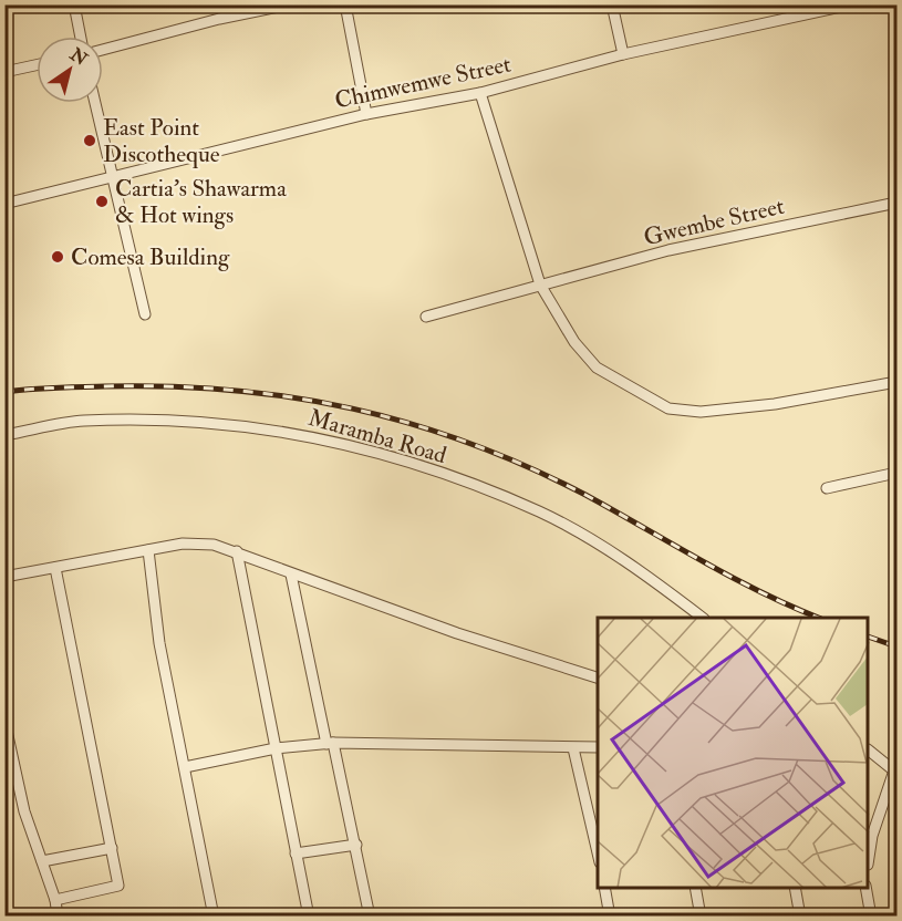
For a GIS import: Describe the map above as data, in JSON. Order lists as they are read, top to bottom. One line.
{"streets":{"street":["Chimwemwe Street","Gwembe Street","Maramba Road"]},"places":["East Point Discotheque","Cartia's Shawarma & Hot wings","Comesa Building"],"north":"top right"}
